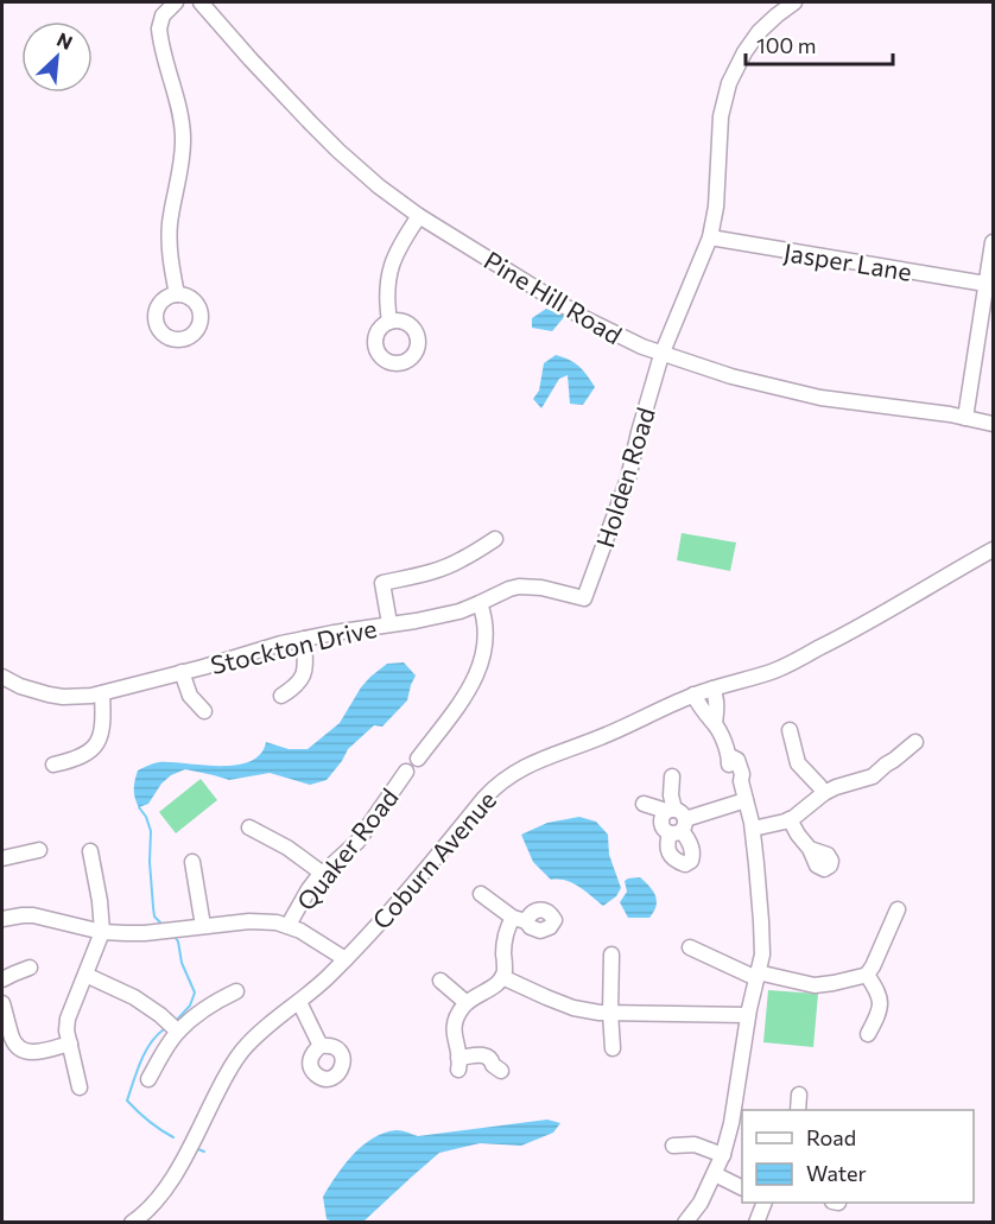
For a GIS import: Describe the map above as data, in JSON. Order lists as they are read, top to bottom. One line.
{"streets":{"street":["Jasper Lane","Pine Hill Road","Holden Road","Stockton Drive","Quaker Road","Coburn Avenue"]},"crossings":[["Jasper Lane","Holden Road"],["Pine Hill Road","Holden Road"],["Holden Road","Stockton Drive"]],"legend":["Road","Water"],"scale_bar":"100 m","north":"top right"}
